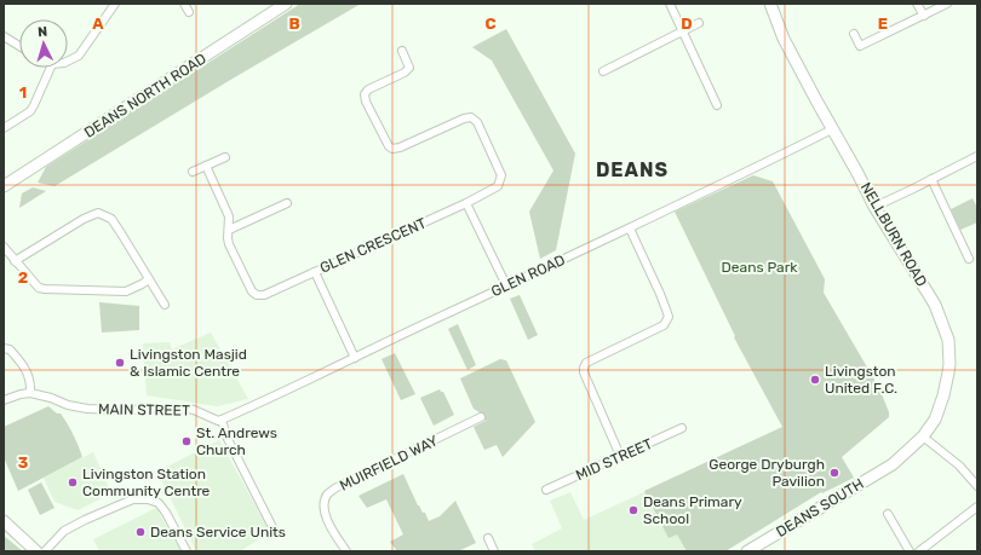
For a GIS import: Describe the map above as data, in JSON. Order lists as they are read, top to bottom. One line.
{"streets":{"street":["DEANS NORTH ROAD","NELLBURN ROAD","GLEN CRESCENT","GLEN ROAD","MAIN STREET","MID STREET","MUIRFIELD WAY","DEANS SOUTH"]},"crossings":[["NELLBURN ROAD","GLEN ROAD"],["NELLBURN ROAD","DEANS SOUTH"],["GLEN CRESCENT","GLEN ROAD"],["GLEN ROAD","MAIN STREET"]],"districts":["DEANS"],"parks":["Deans Park"],"places":["Livingston Masjid & Islamic Centre","Livingston United F.C.","St. Andrews Church","George Dryburgh Pavilion","Livingston Station Community Centre","Deans Primary School","Deans Service Units"],"north":"top","grid":{"columns":["A","B","C","D","E"],"rows":["1","2","3"]}}
